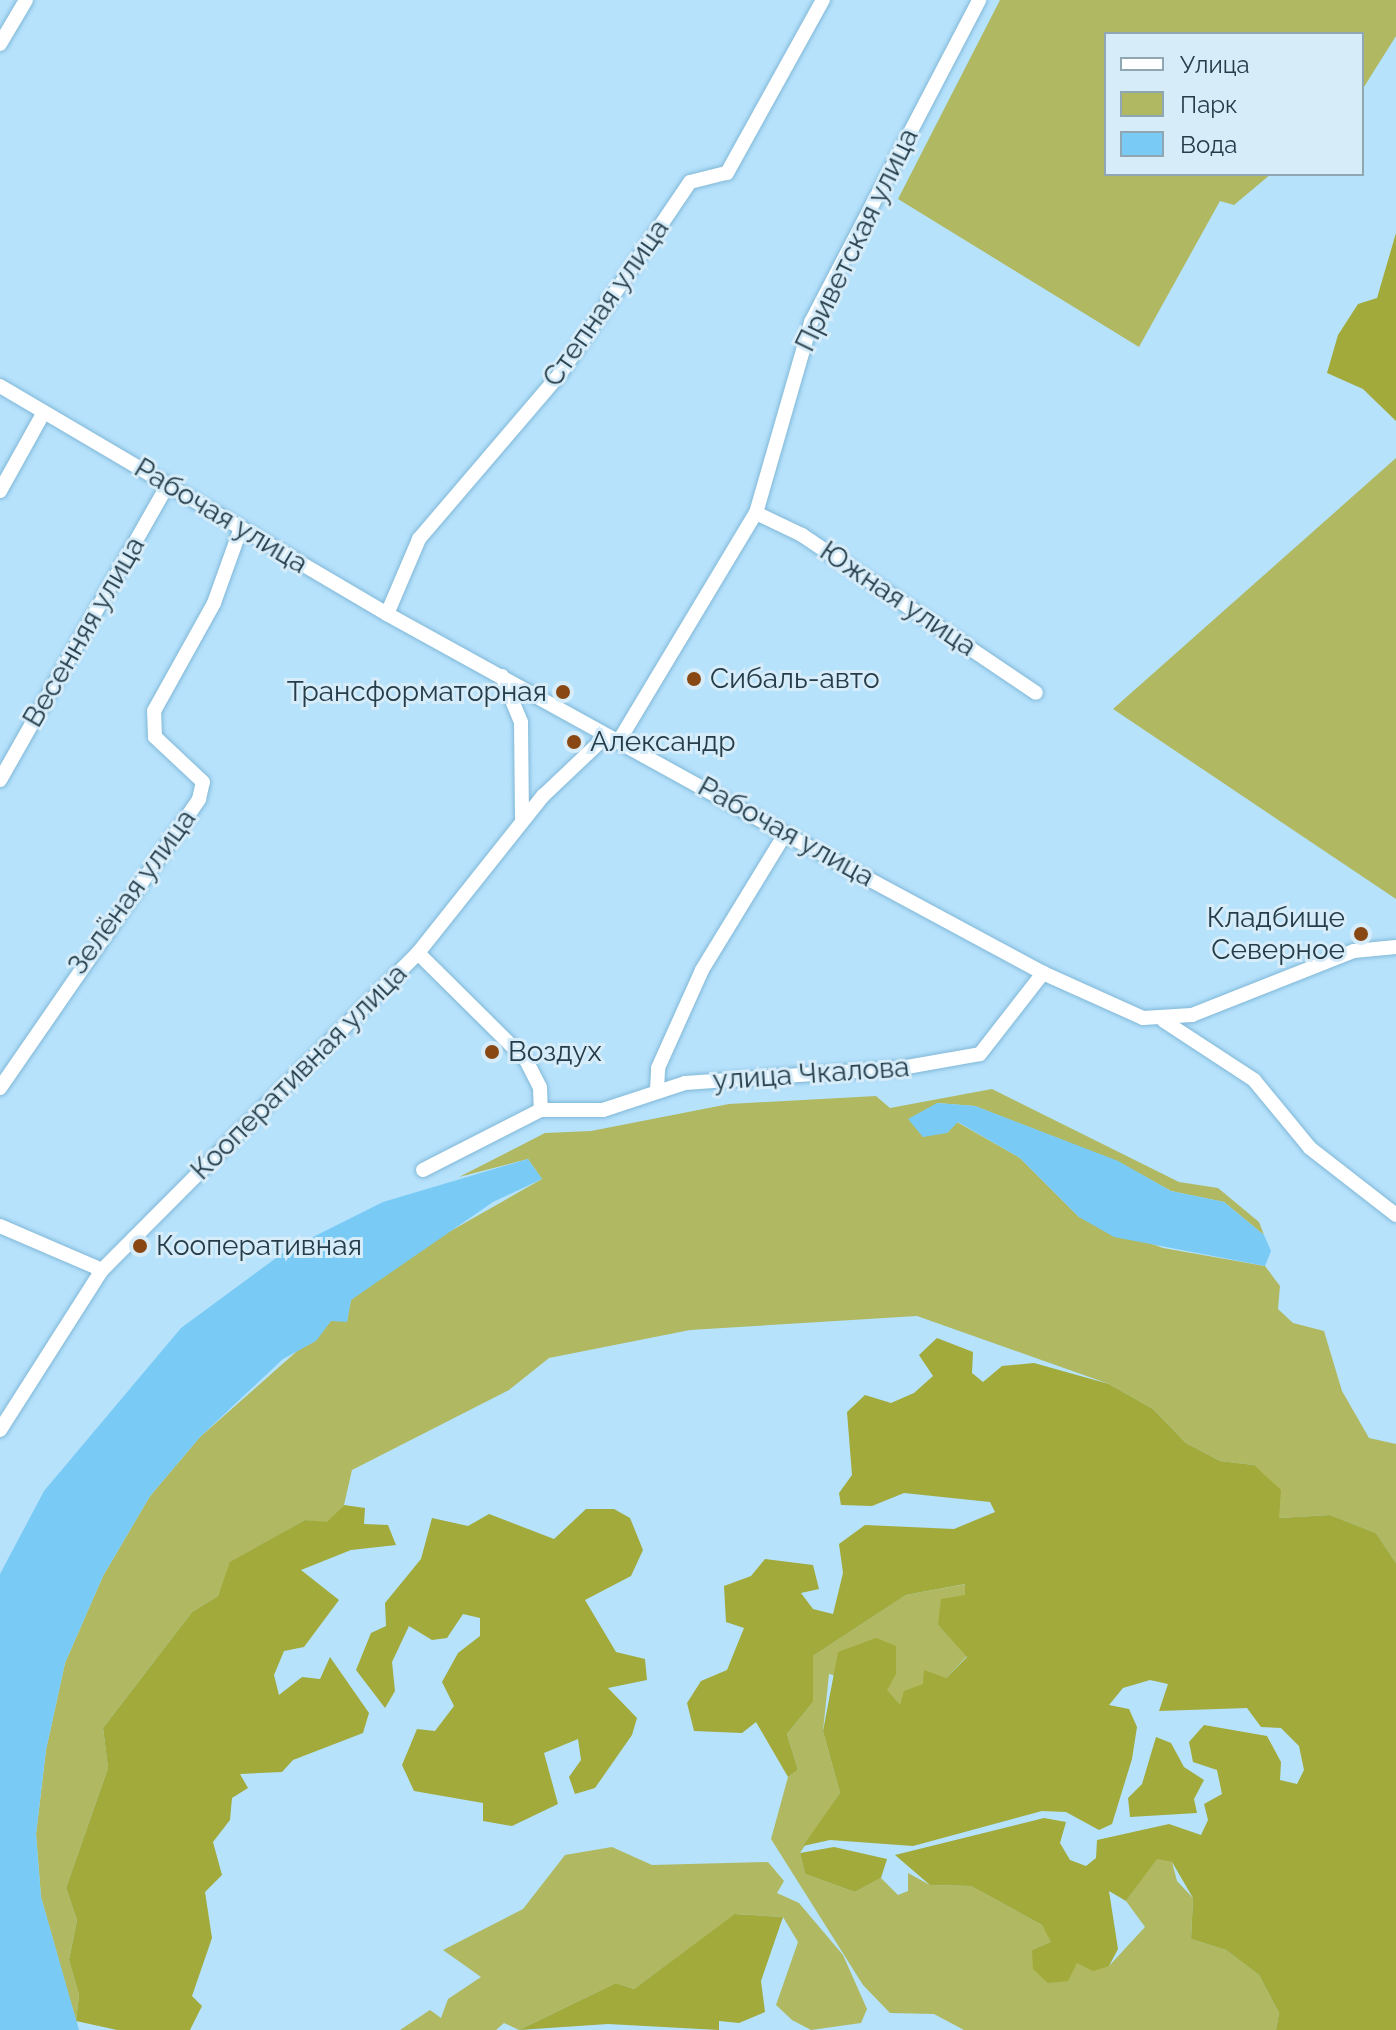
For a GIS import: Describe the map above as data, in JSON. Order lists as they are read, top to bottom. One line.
{"streets":{"street":["Приветская улица","Степная улица","Рабочая улица","Южная улица","Весенняя улица","Зелёная улица","Кооперативная улица","улица Чкалова"]},"crossings":[["Приветская улица","Рабочая улица"],["Приветская улица","Южная улица"],["Приветская улица","Кооперативная улица"],["Степная улица","Рабочая улица"],["Рабочая улица","Весенняя улица"],["Рабочая улица","Зелёная улица"],["Рабочая улица","Кооперативная улица"],["Рабочая улица","улица Чкалова"]],"places":["Сибаль-авто","Трансформаторная","Александр","Кладбище Северное","Воздух","Кооперативная"],"legend":["Улица","Парк","Вода"]}
